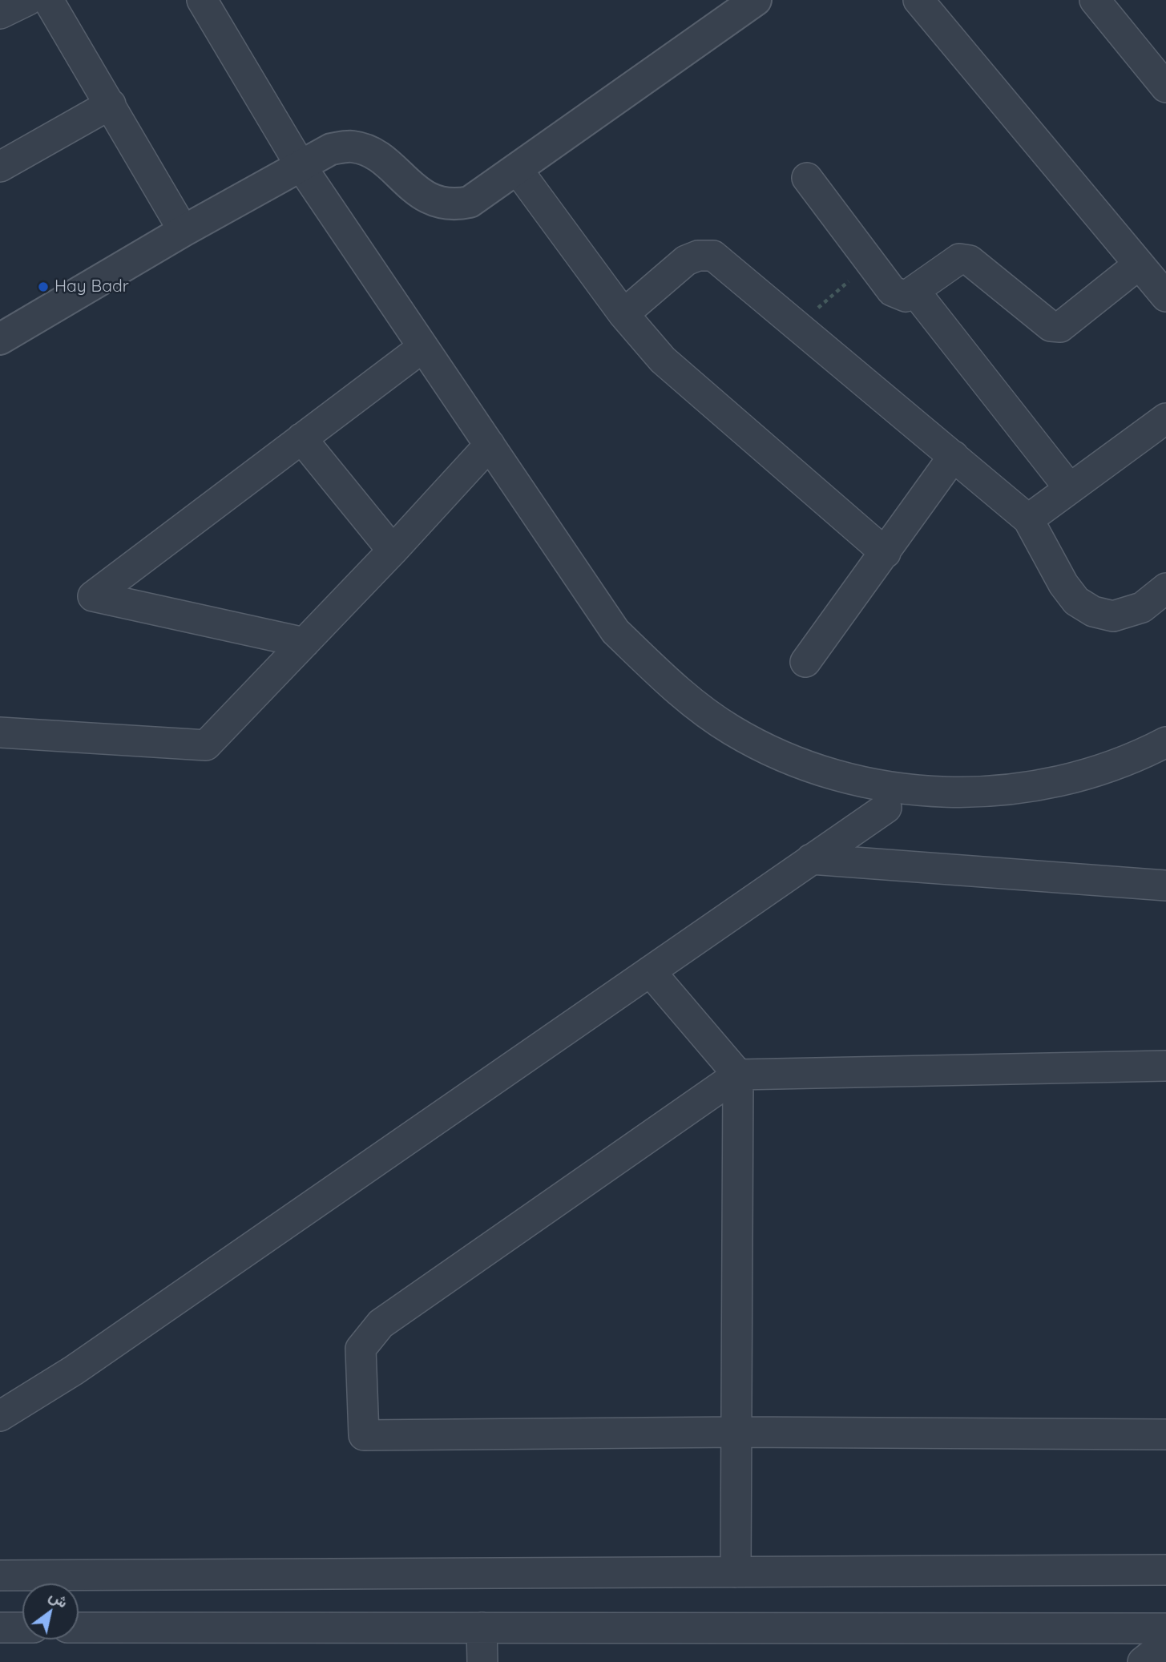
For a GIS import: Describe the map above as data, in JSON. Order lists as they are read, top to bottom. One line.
{"places":["Hay Badr"],"north":"top right"}
